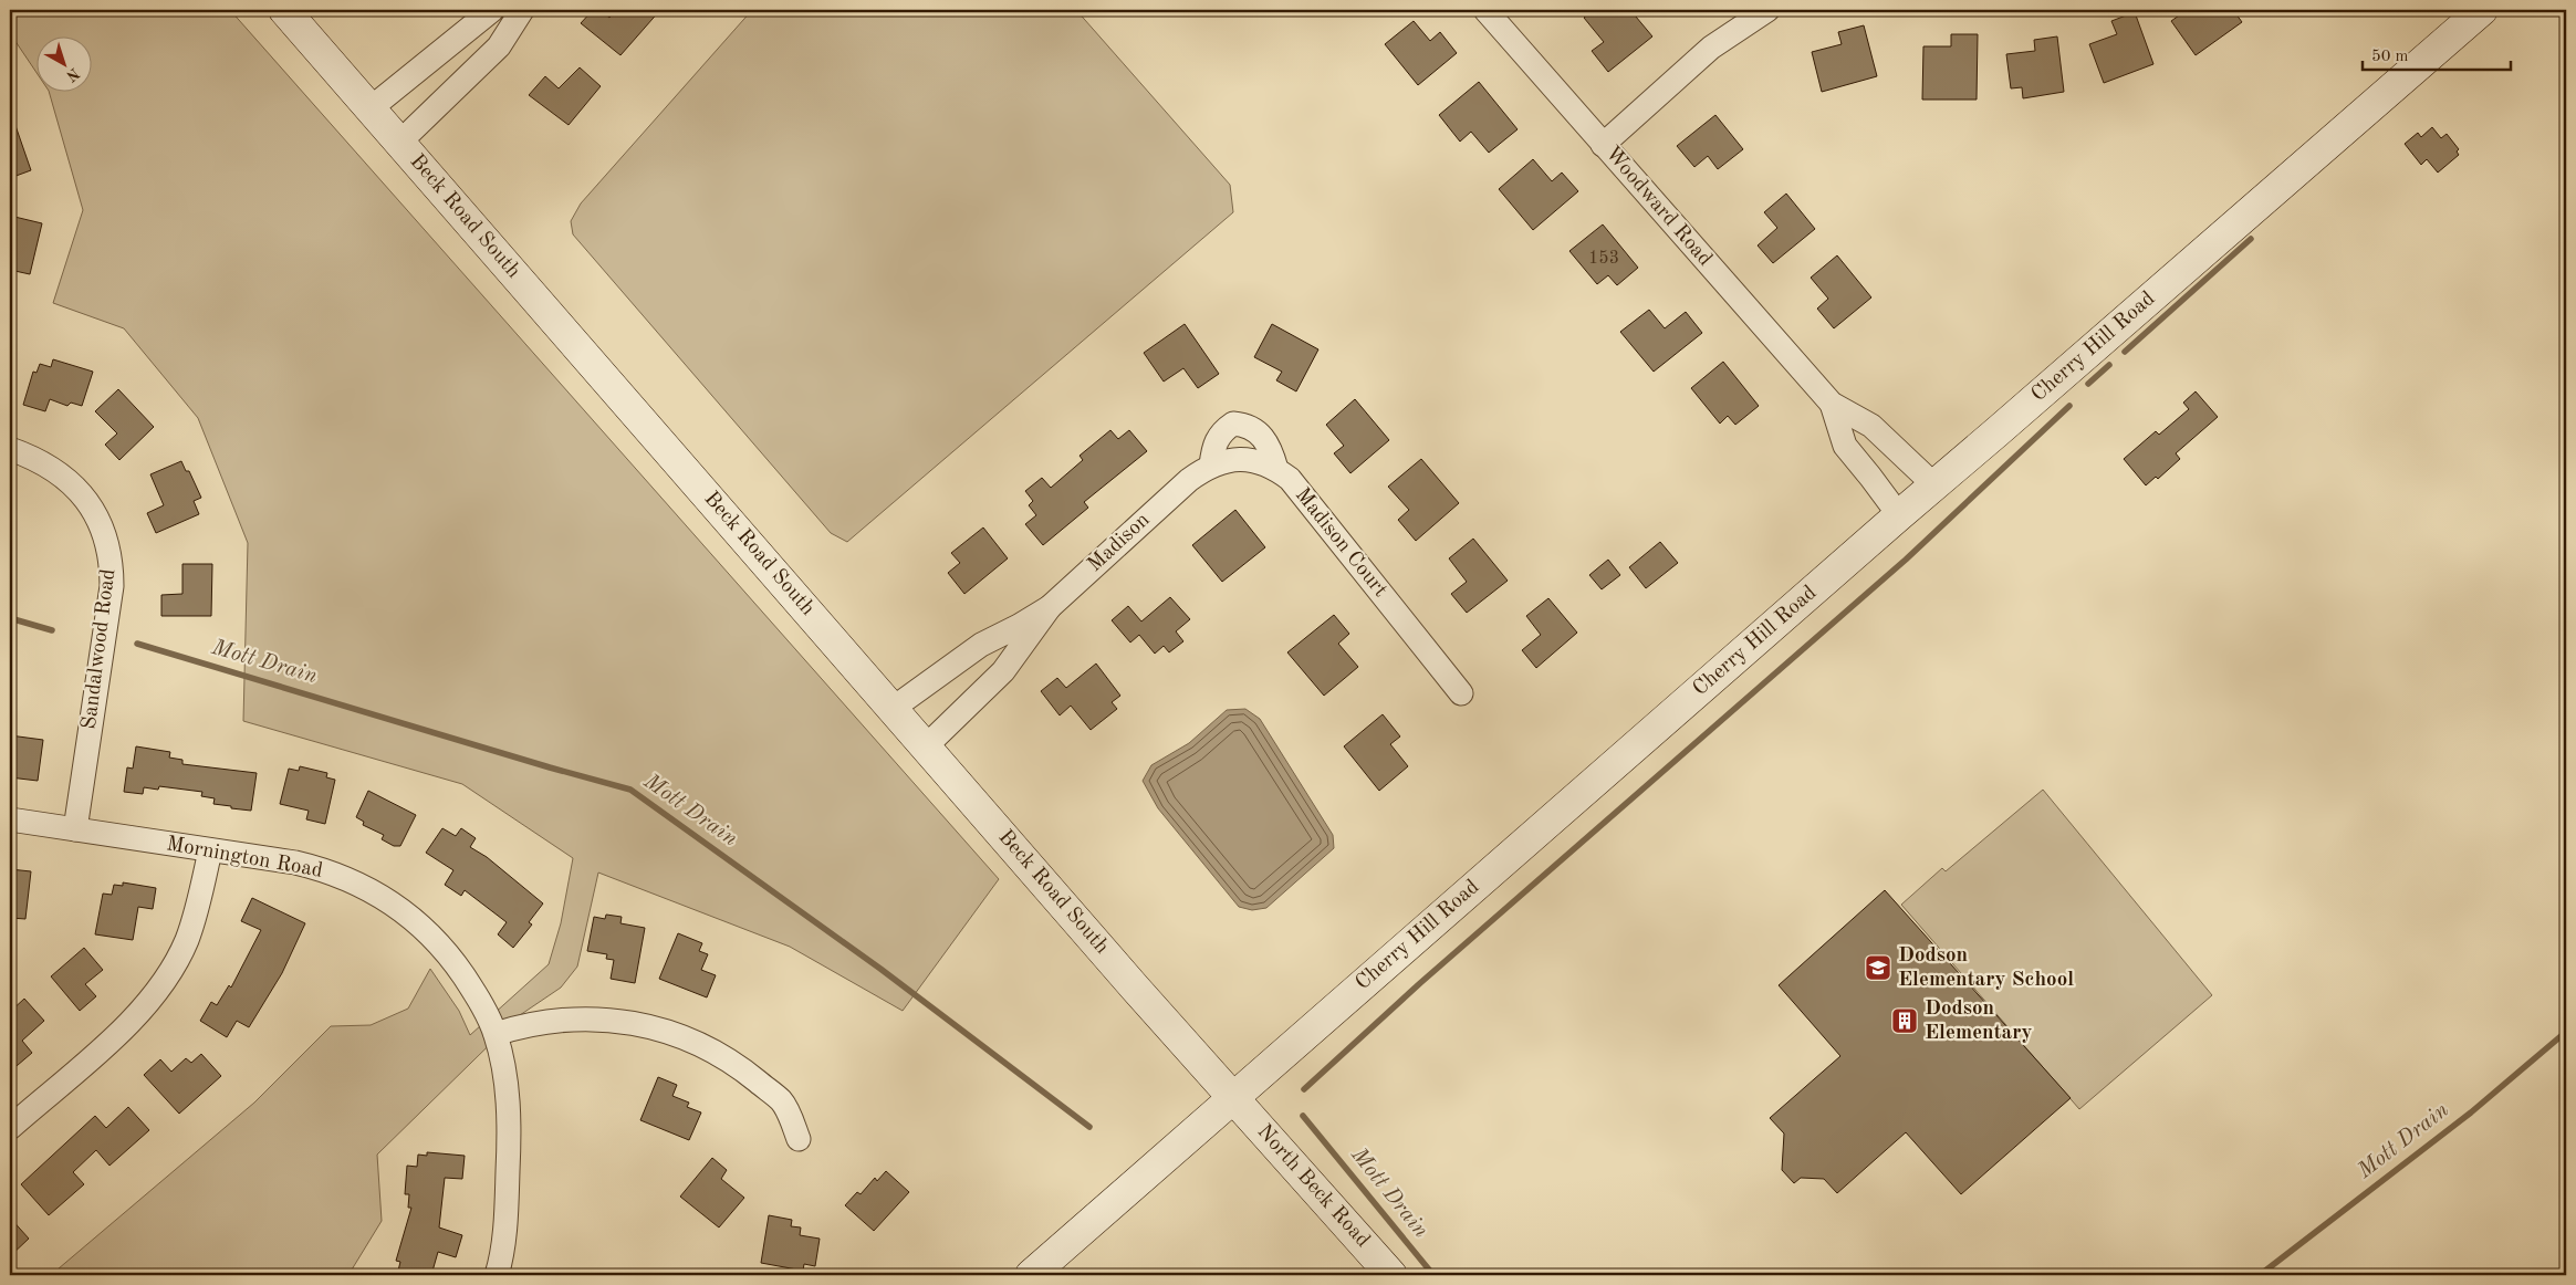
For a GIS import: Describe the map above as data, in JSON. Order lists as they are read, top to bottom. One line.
{"streets":{"main road":["Beck Road South","Cherry Hill Road","North Beck Road"],"street":["Woodward Road","Madison","Madison Court","Sandalwood Road","Mornington Road"]},"crossings":[["Woodward Road","Cherry Hill Road"],["Beck Road South","Cherry Hill Road"],["Beck Road South","Madison"],["Beck Road South","North Beck Road"],["Cherry Hill Road","North Beck Road"],["Madison","Madison Court"],["Sandalwood Road","Mornington Road"]],"water":["Mott Drain"],"places":{"school or university":["Dodson Elementary School"],"building":["Dodson Elementary"]},"house_numbers":["153"],"scale_bar":"50 m","north":"bottom right"}
